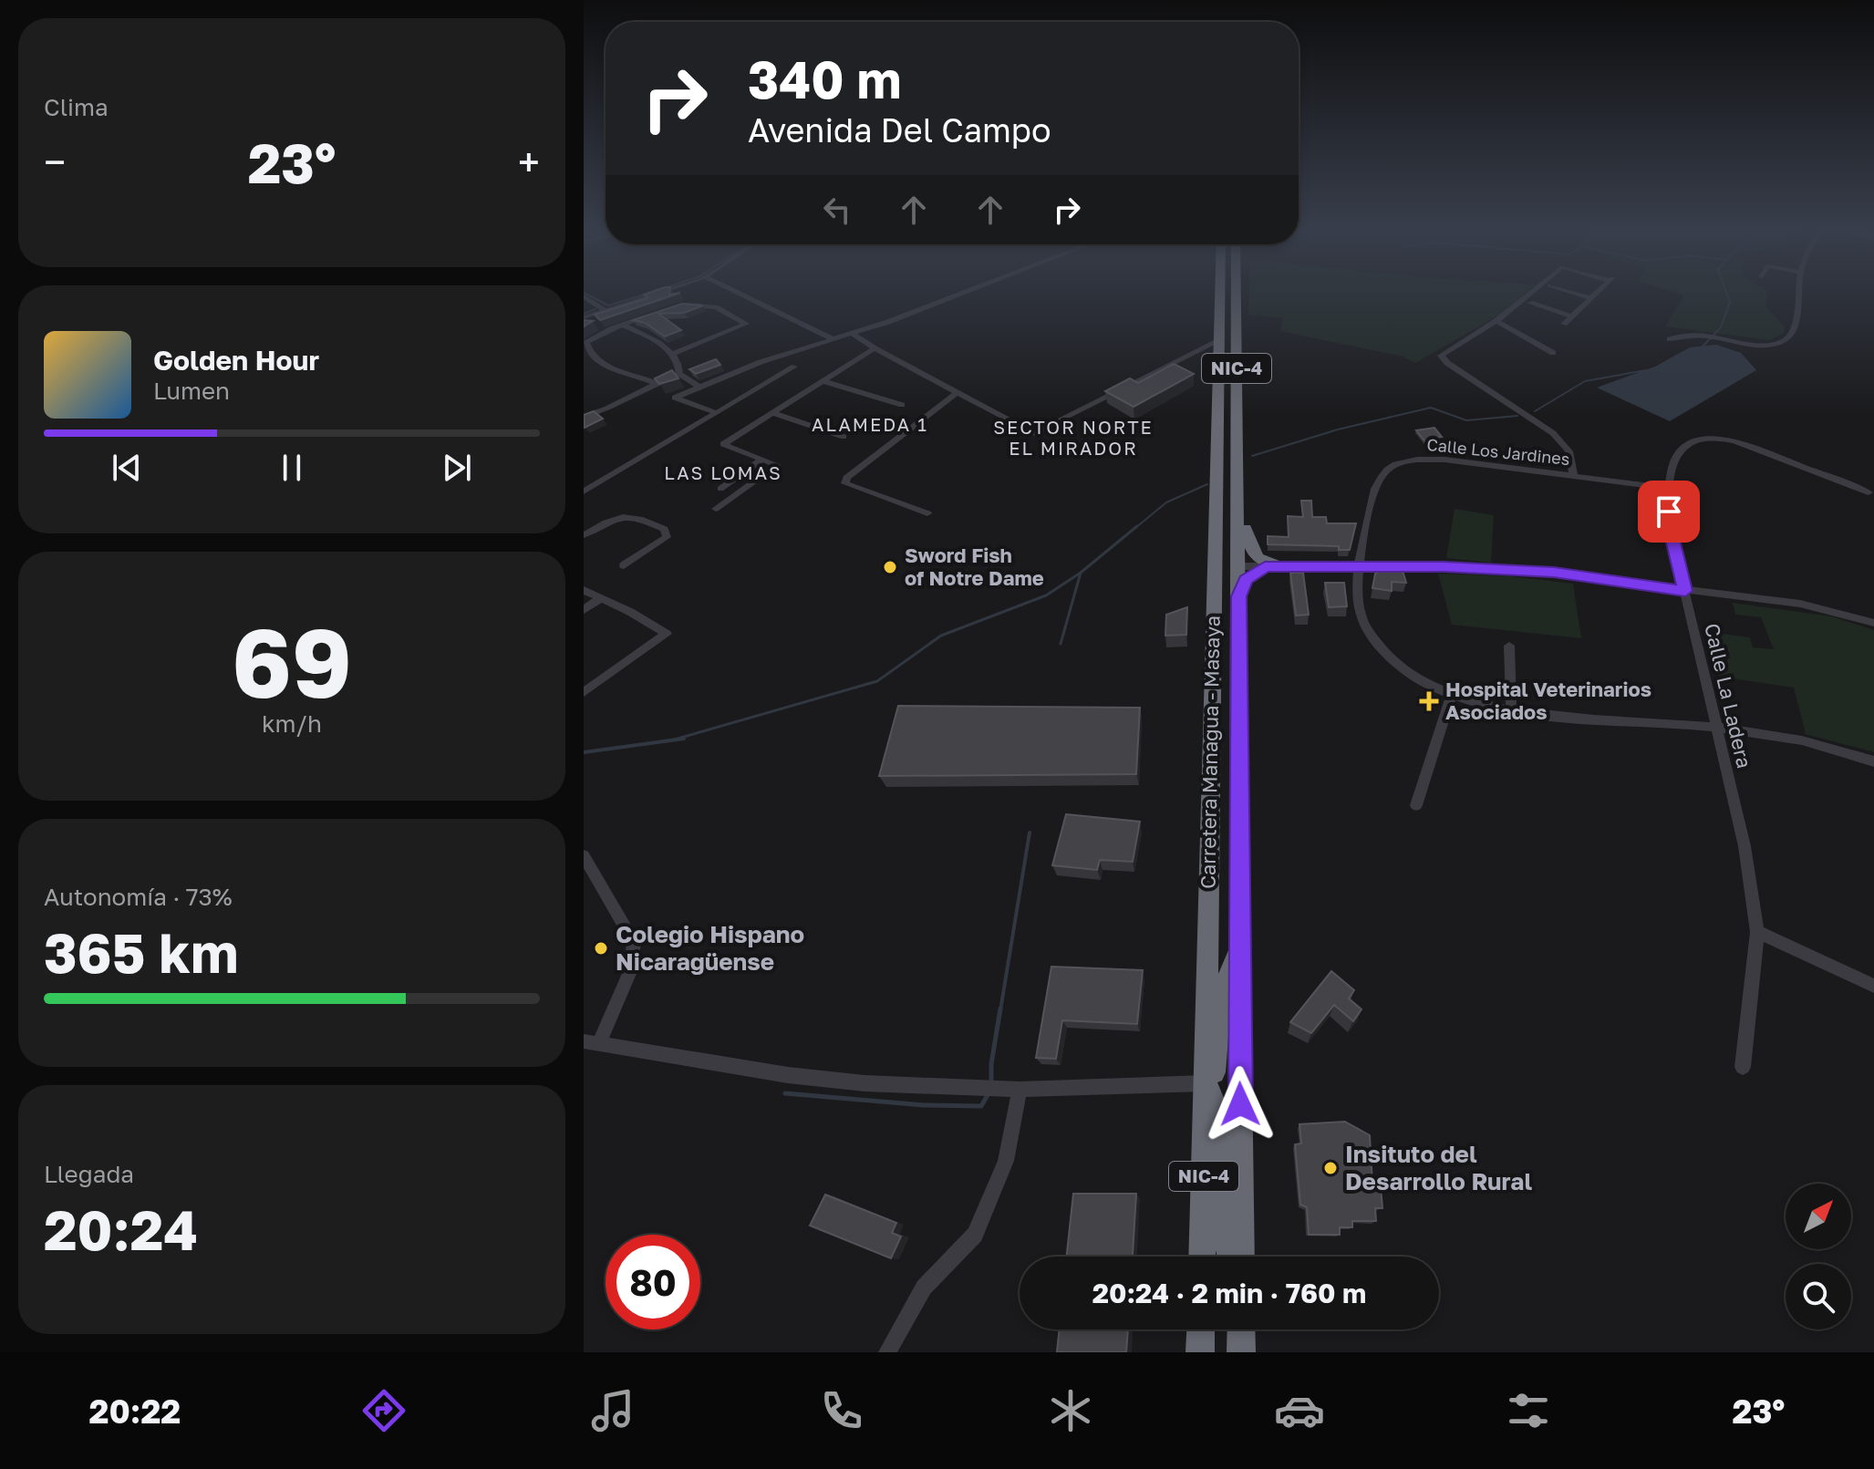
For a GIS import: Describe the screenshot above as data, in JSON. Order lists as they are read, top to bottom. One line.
{"streets":{"highway":["NIC-4","Carretera Managua - Masaya"],"street":["Calle Los Jardines","Calle La Ladera"]},"crossings":[["Calle Los Jardines","Calle La Ladera"]],"districts":["ALAMEDA 1","SECTOR NORTE EL MIRADOR","LAS LOMAS"],"places":{"other":["Sword Fish of Notre Dame","Colegio Hispano Nicaragüense","Insituto del Desarrollo Rural"],"health":["Hospital Veterinarios Asociados"]},"north":"top right","page":{"tile":["Clima",["69","km/h"],["Autonomía · 73%","365 km"],["Llegada","20:24"]],"turn":["340 m","Avenida Del Campo"],"heat":["−","23°","+"],"song":["Golden Hour","Lumen"],"limit":"80","trip":"20:24 · 2 min · 760 m","tabs":["20:22","23°"]}}
